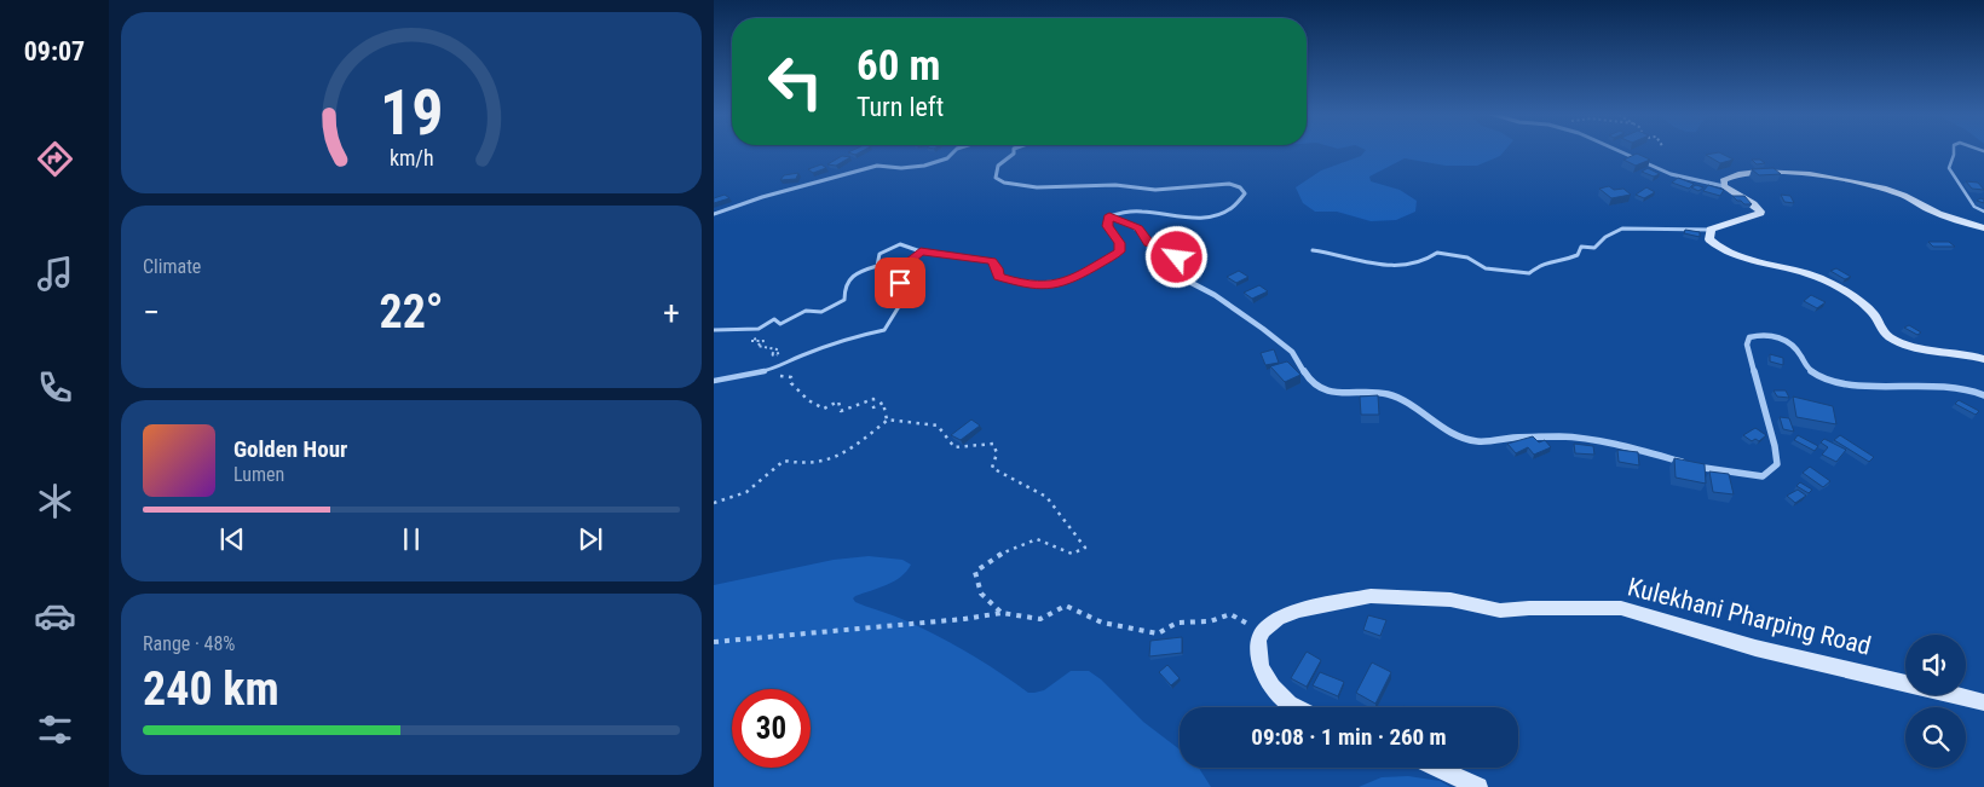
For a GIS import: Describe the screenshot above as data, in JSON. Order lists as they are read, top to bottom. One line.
{"streets":{"main road":["Kulekhani Pharping Road"]},"page":{"tabs":"09:07","turn":["60 m","Turn left"],"tile":["Climate",["Range · 48%","240 km"]],"heat":["−","22°","+"],"song":["Golden Hour","Lumen"],"limit":"30","trip":"09:08 · 1 min · 260 m","gauge":["19","km/h"]}}
